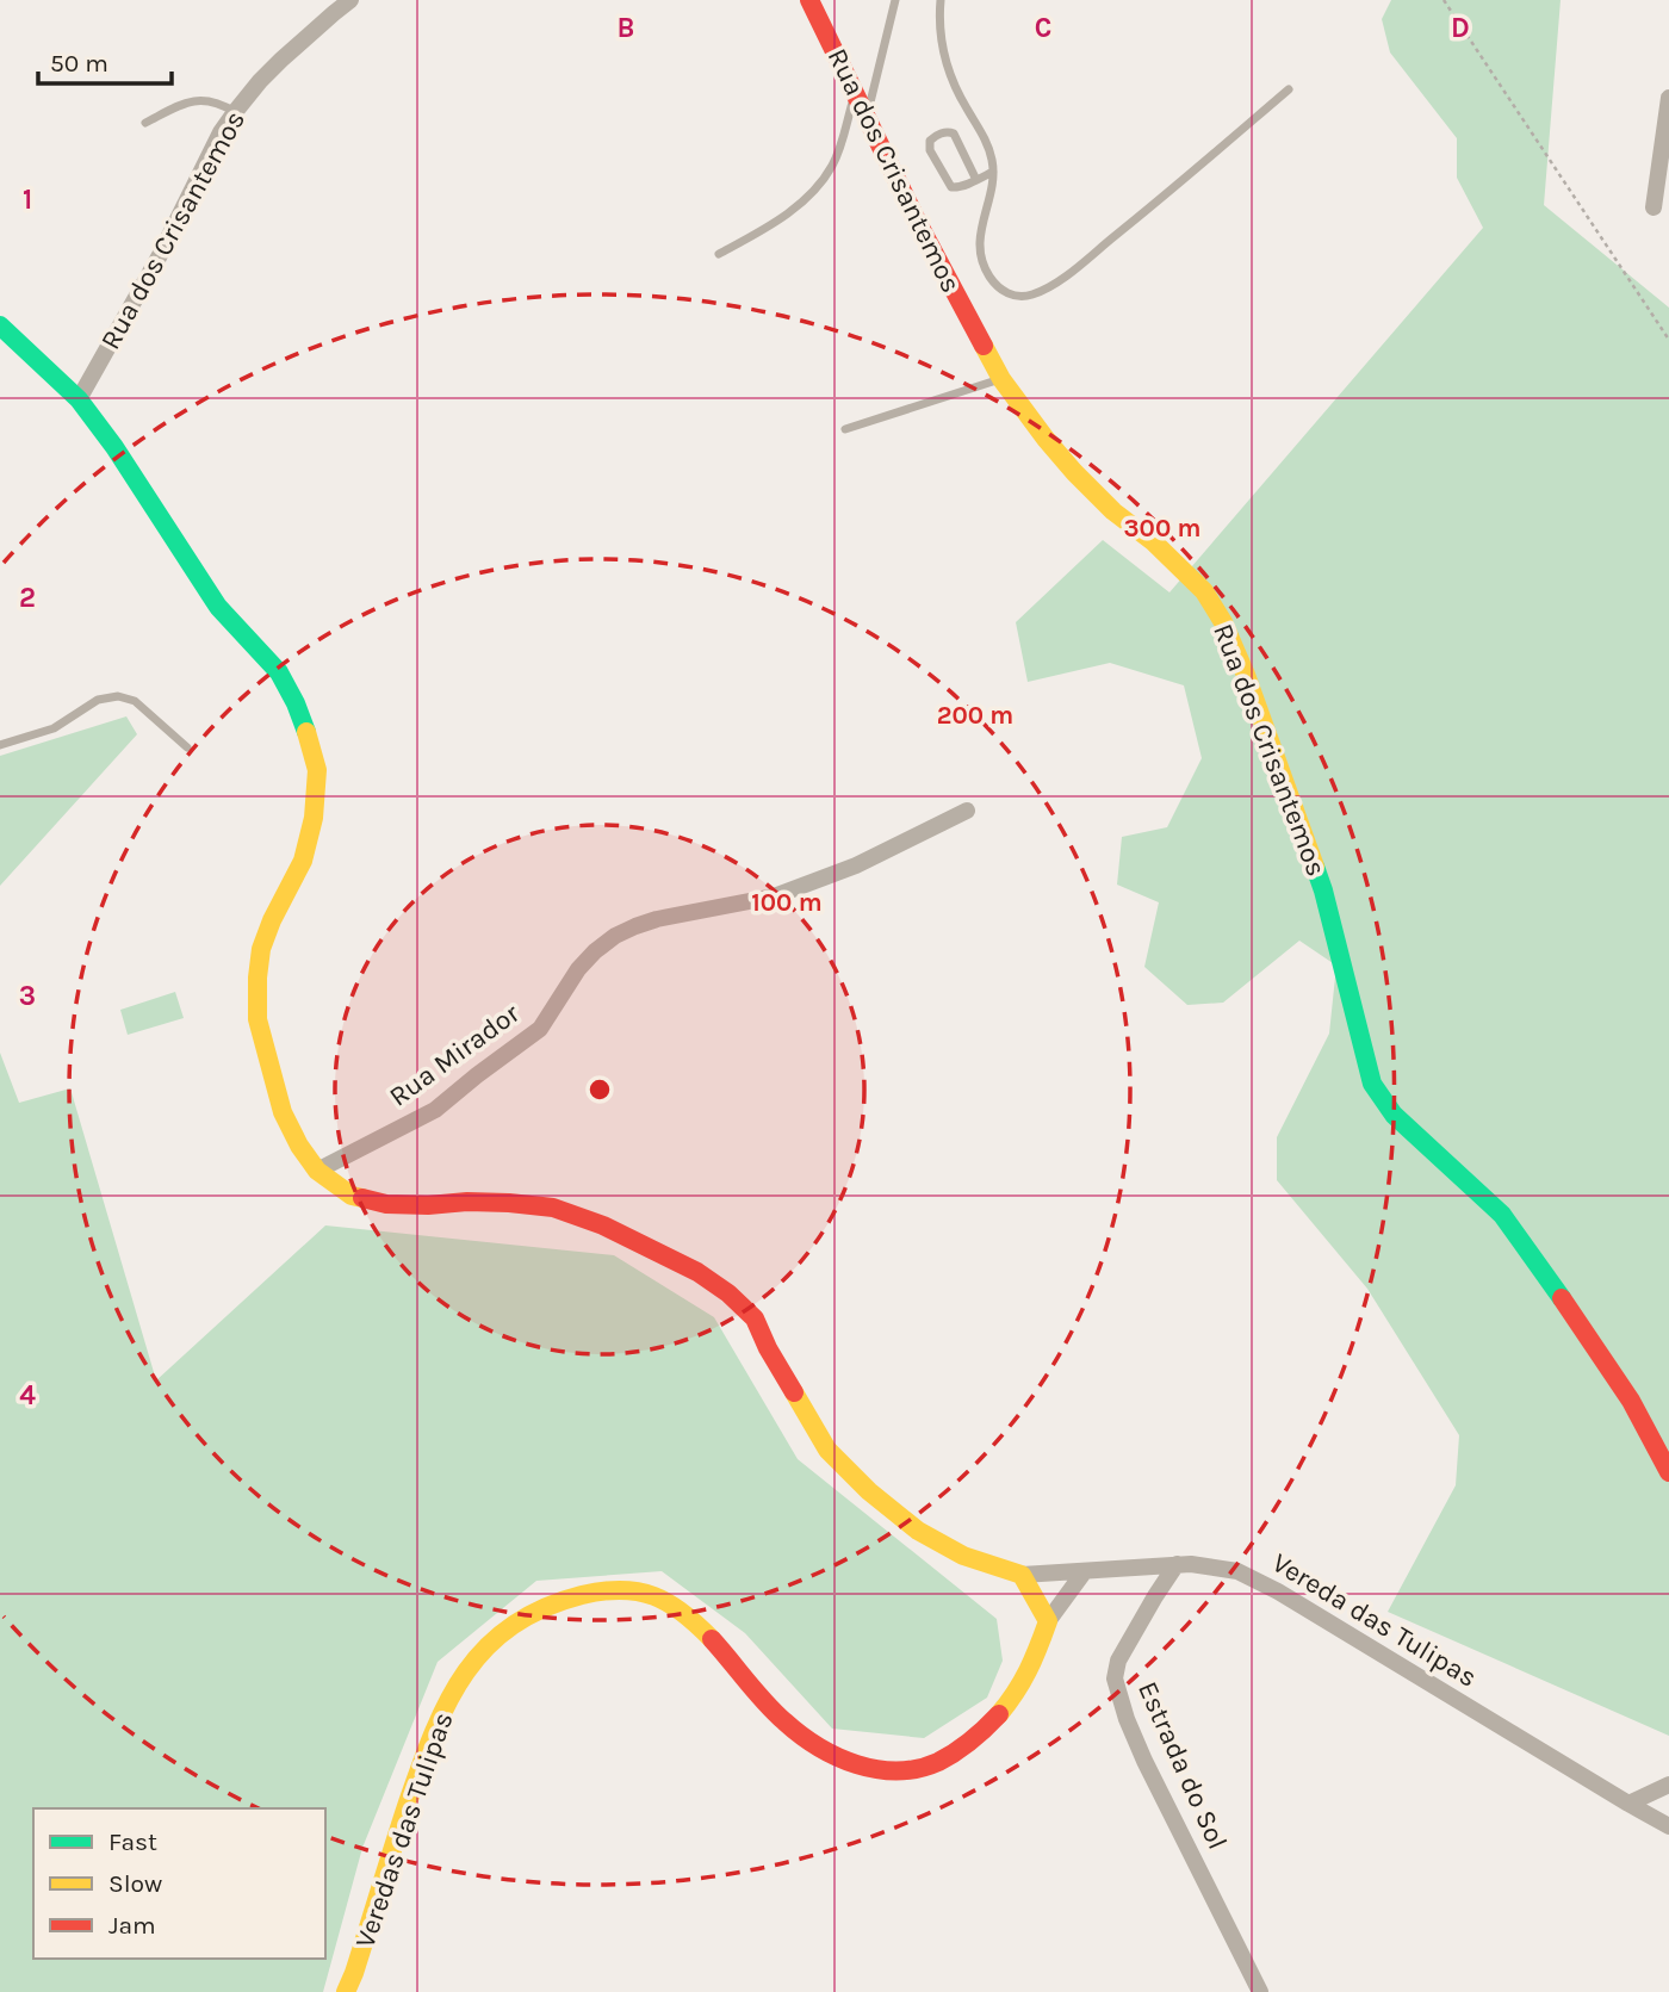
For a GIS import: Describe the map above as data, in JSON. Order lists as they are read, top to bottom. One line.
{"streets":{"main road":["Rua dos Crisantemos","Veredas das Tulipas"],"street":["Rua Mirador","Vereda das Tulipas","Estrada do Sol"]},"crossings":[["Vereda das Tulipas","Estrada do Sol"]],"legend":["Fast","Slow","Jam"],"scale_bar":"50 m","grid":{"columns":["B","C","D"],"rows":["1","2","3","4"]},"rings":["300 m","200 m","100 m"]}
